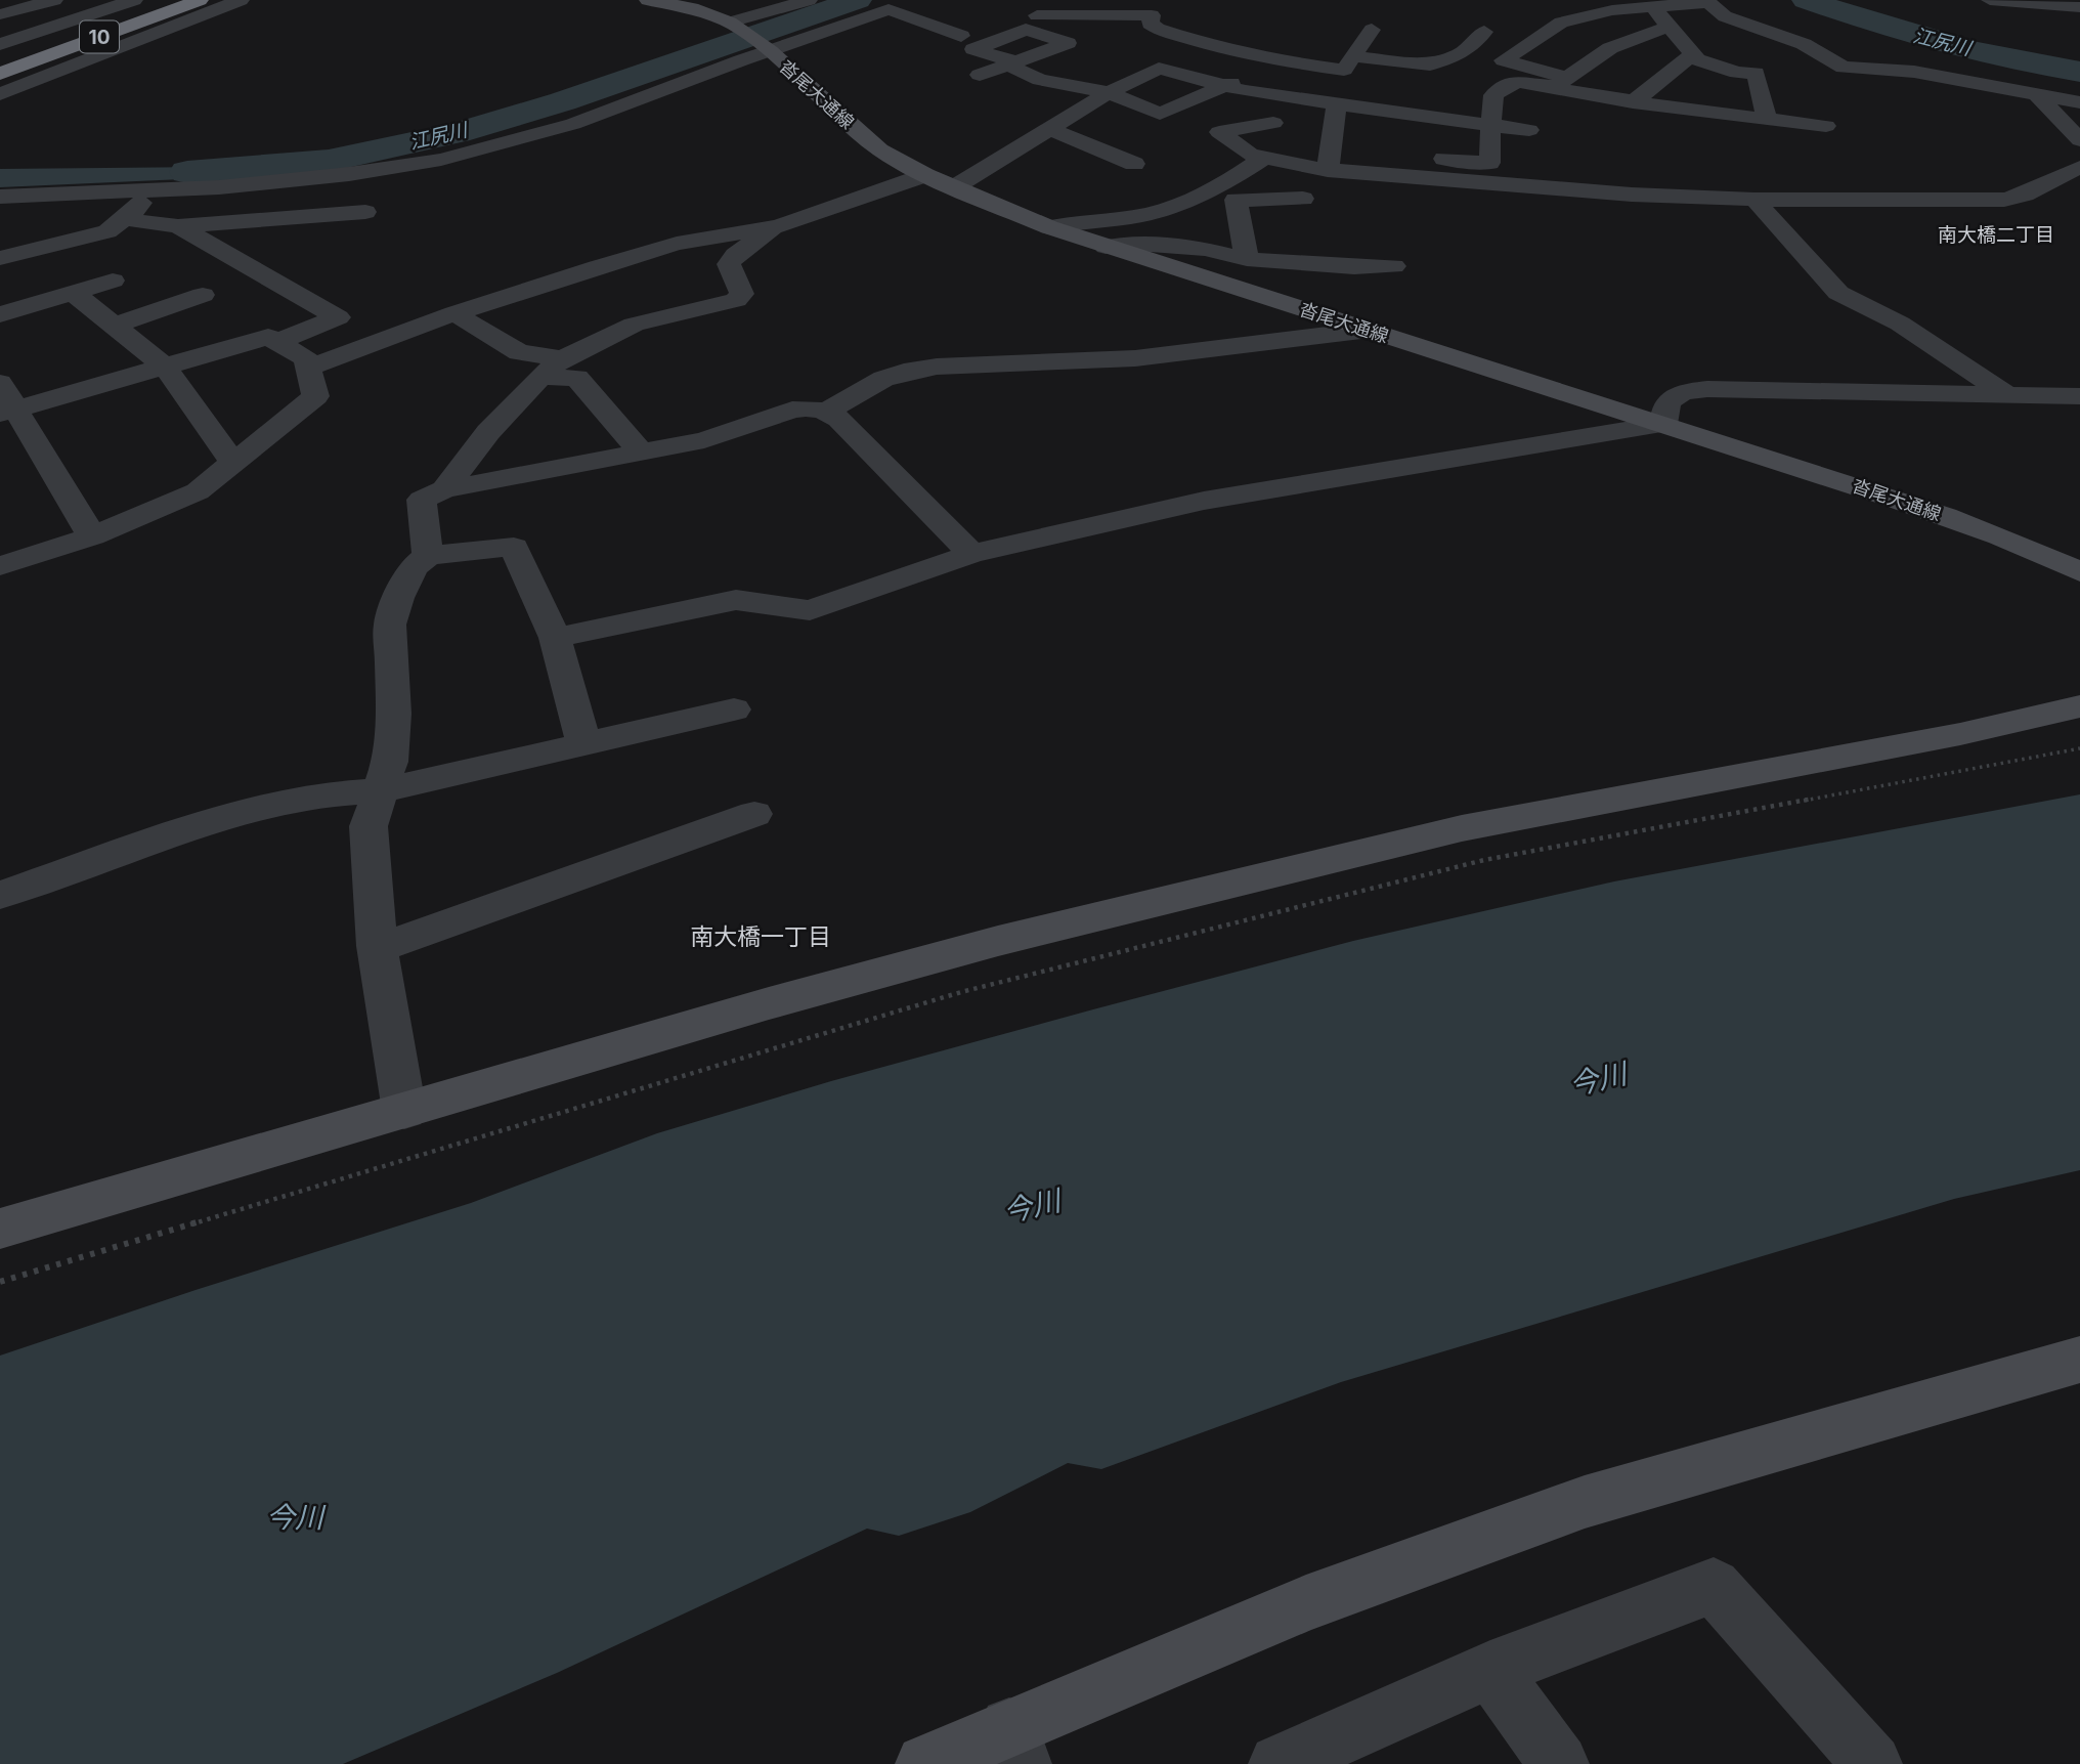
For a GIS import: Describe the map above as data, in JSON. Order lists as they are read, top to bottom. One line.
{"streets":{"highway":["10"],"main road":["沓尾大通線"]},"districts":["南大橋二丁目","南大橋一丁目"],"water":["江尻川","今川"]}
